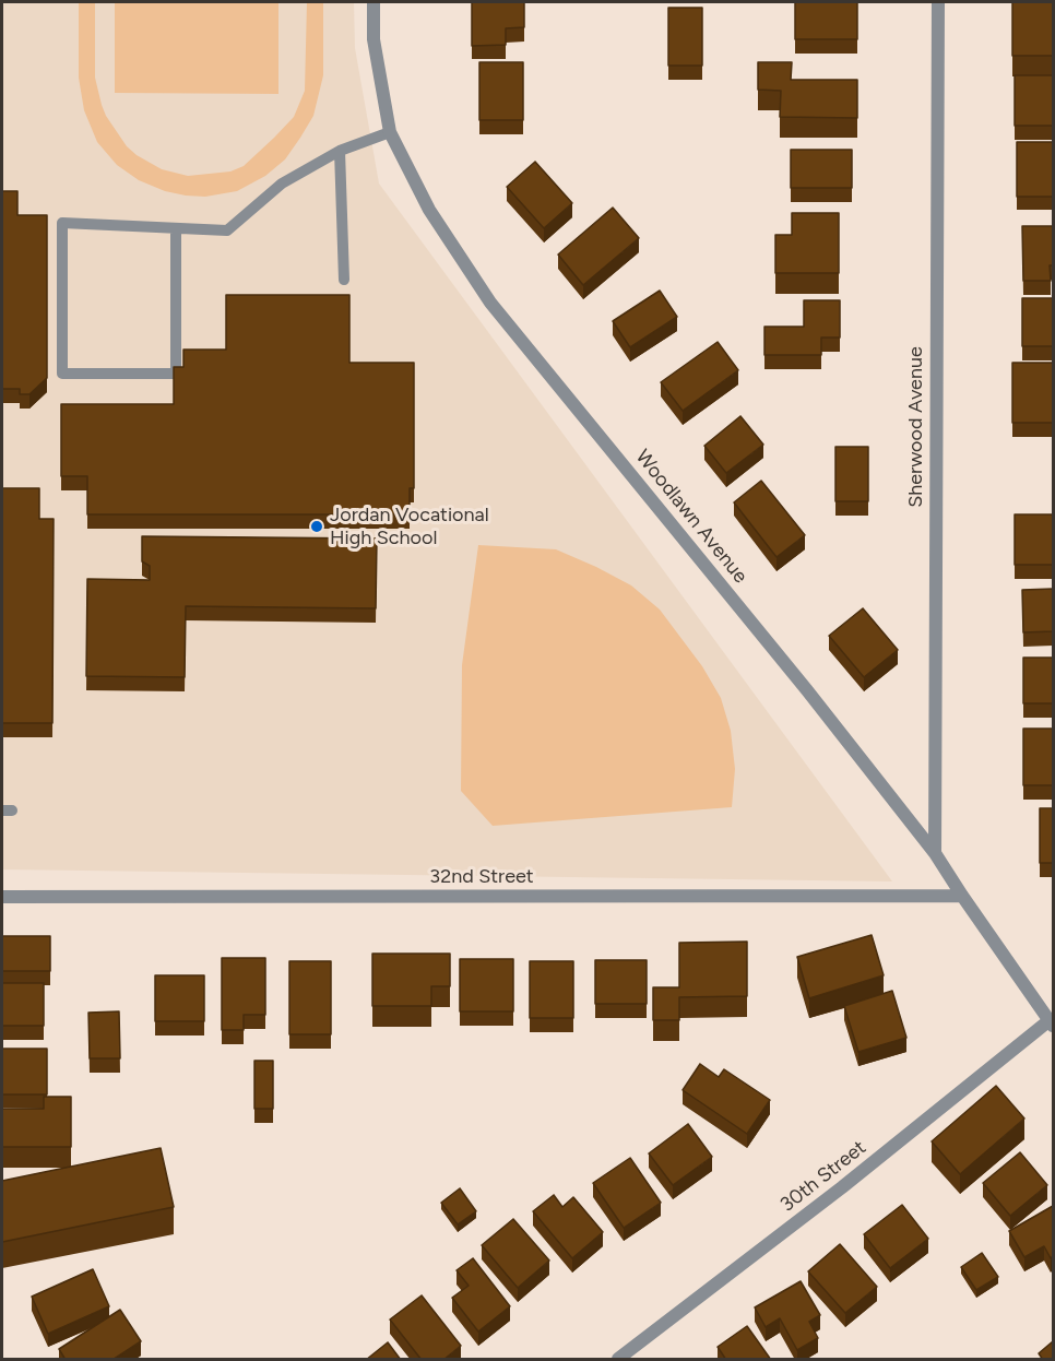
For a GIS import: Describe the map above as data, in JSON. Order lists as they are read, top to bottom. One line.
{"streets":{"street":["Sherwood Avenue","Woodlawn Avenue","32nd Street","30th Street"]},"crossings":[["Sherwood Avenue","Woodlawn Avenue"],["Woodlawn Avenue","32nd Street"],["Woodlawn Avenue","30th Street"]],"places":["Jordan Vocational High School"]}
